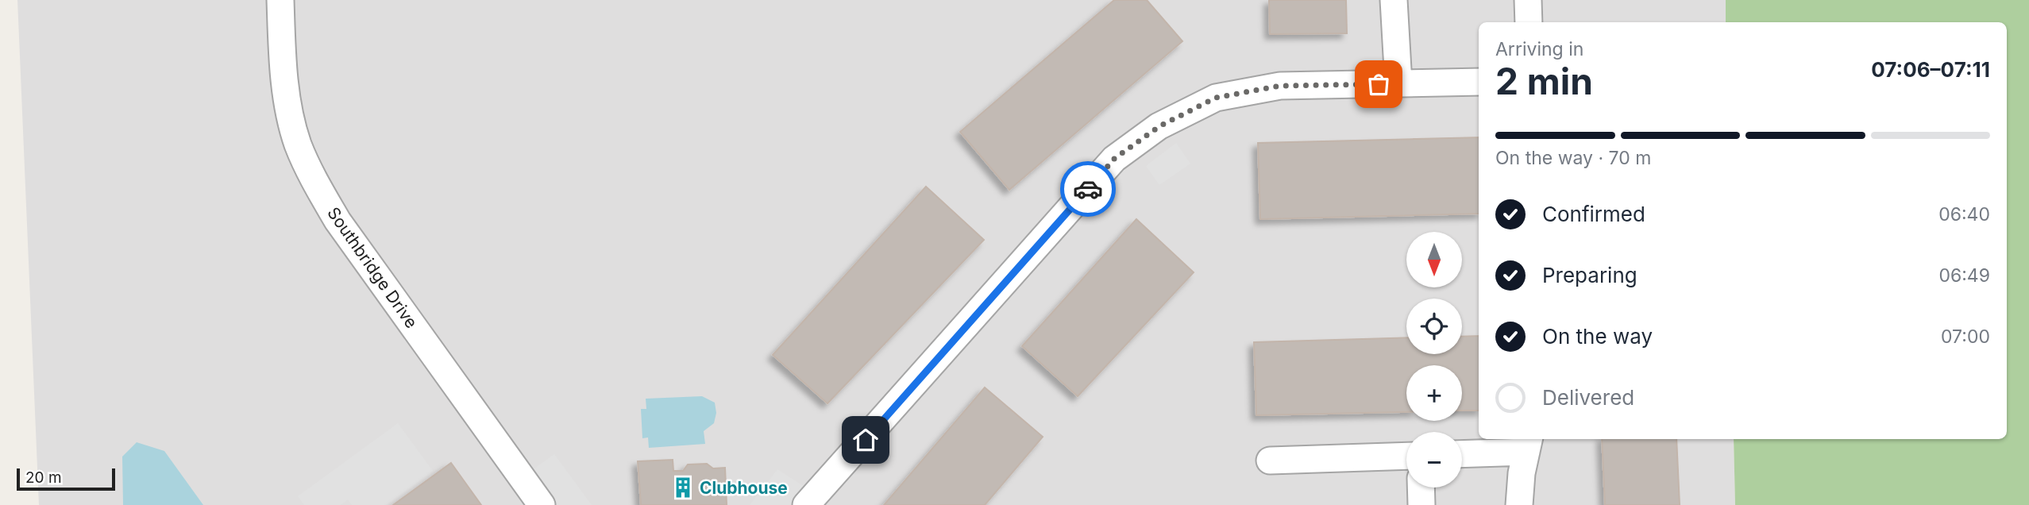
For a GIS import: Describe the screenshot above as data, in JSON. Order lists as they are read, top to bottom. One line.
{"streets":{"street":["Southbridge Drive"]},"places":{"building":["Clubhouse"]},"scale_bar":"20 m","north":"bottom","page":{"heading":["2 min","Arriving in","07:06–07:11"],"bar":"On the way · 70 m","list":[["Confirmed","06:40"],["Preparing","06:49"],["On the way","07:00"],"Delivered"],"map_buttons":["+","−"],"scale":"20 m"}}
